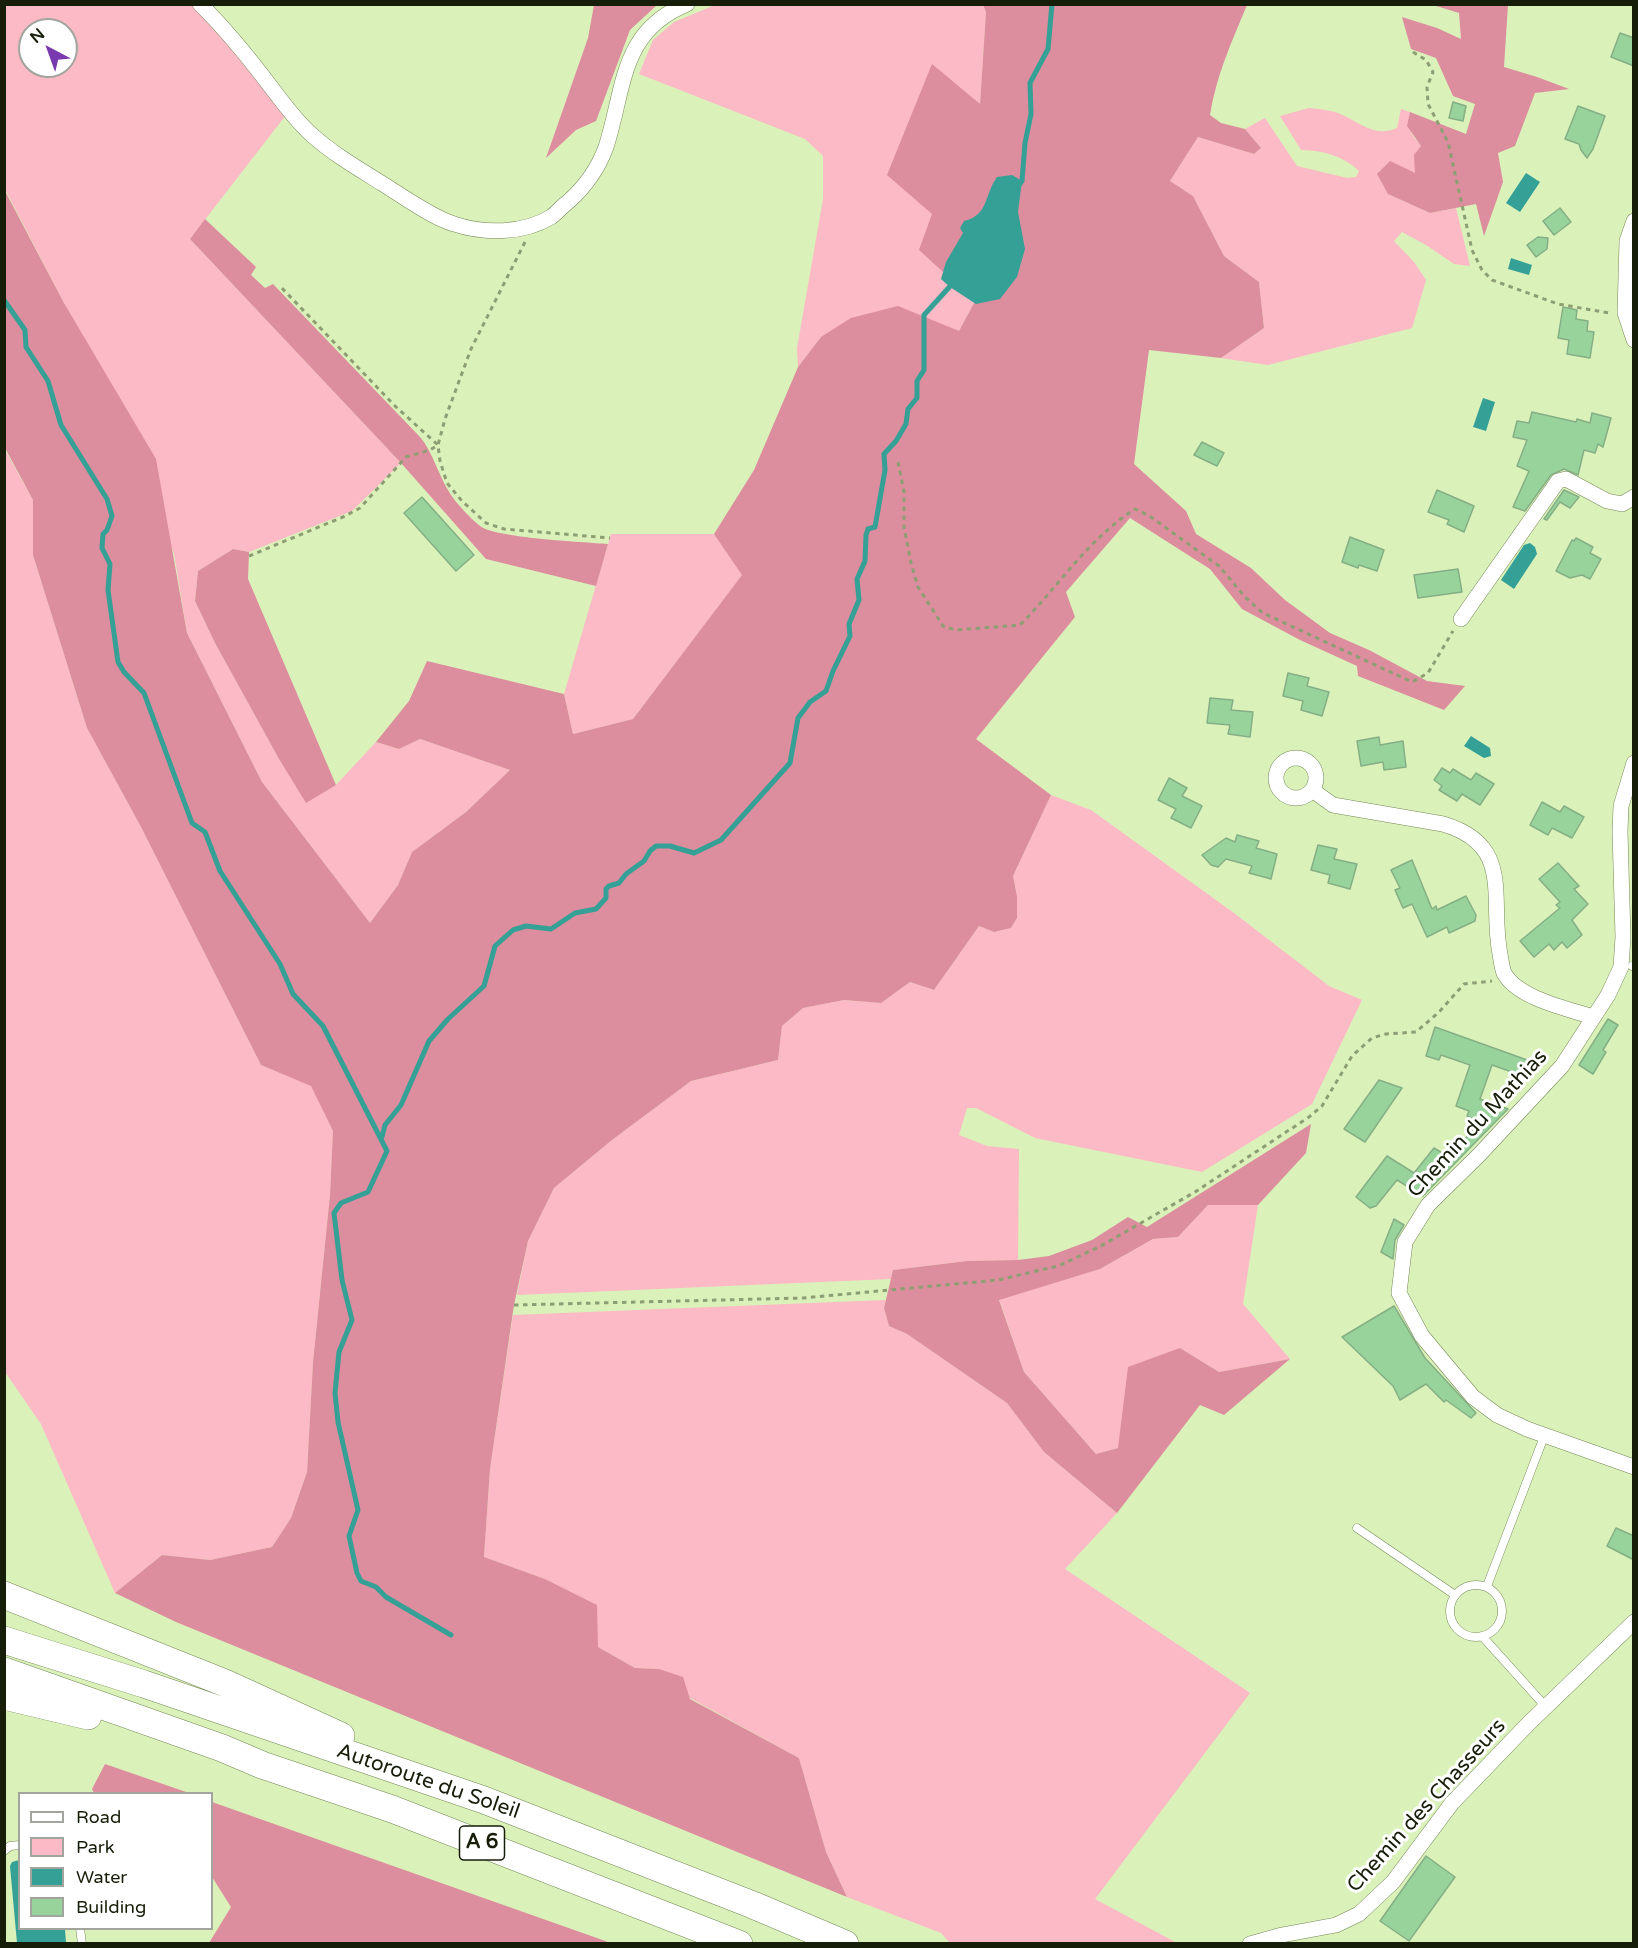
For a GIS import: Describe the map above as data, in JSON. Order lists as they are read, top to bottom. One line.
{"streets":{"highway":["Autoroute du Soleil","A 6"],"street":["Chemin du Mathias","Chemin des Chasseurs"]},"legend":["Road","Park","Water","Building"],"north":"top left"}
